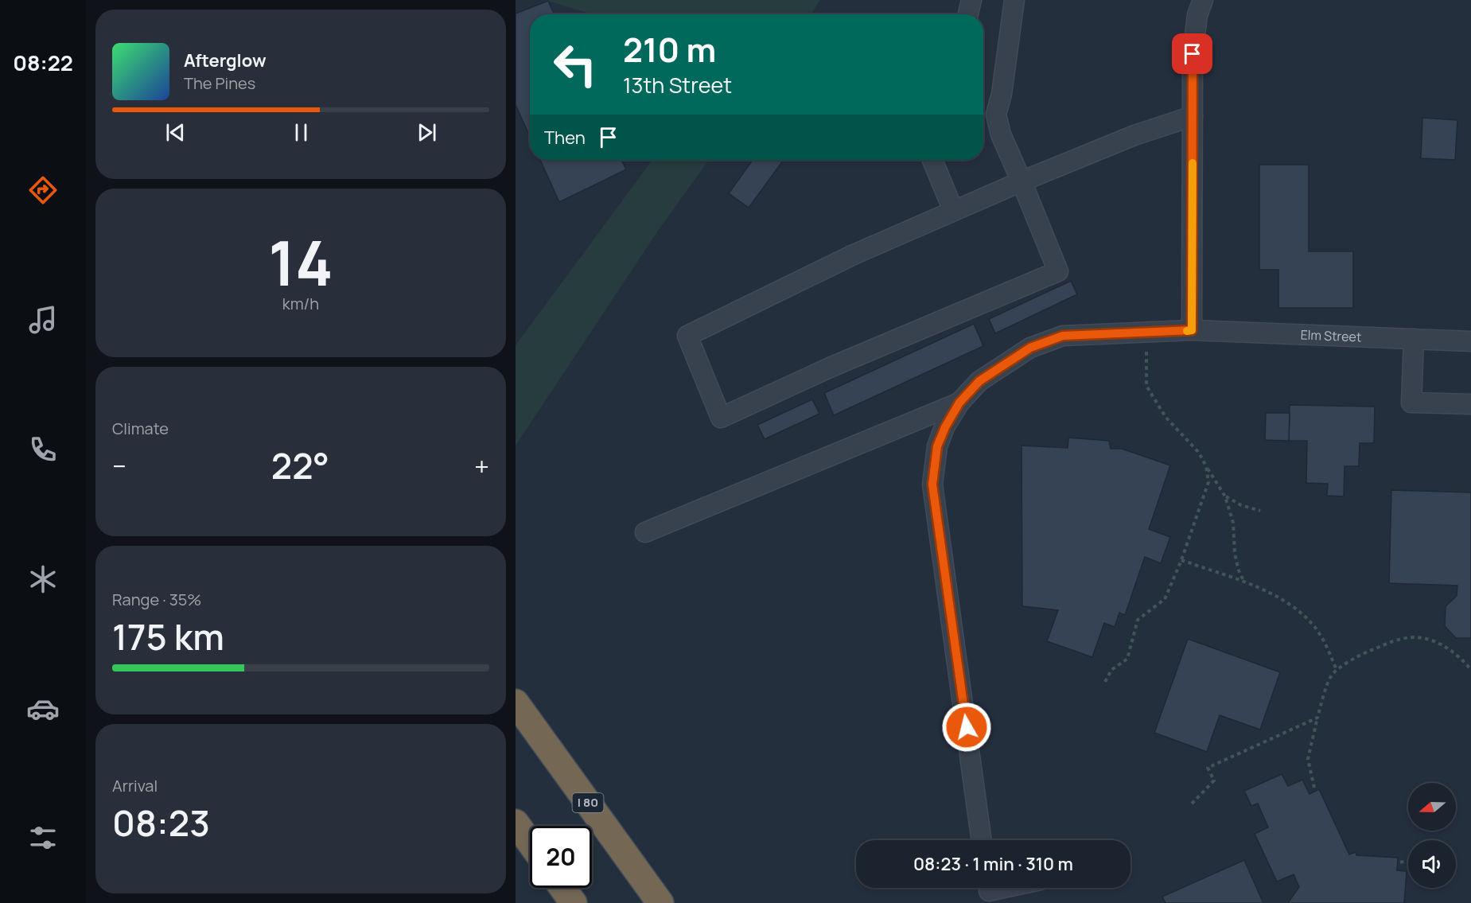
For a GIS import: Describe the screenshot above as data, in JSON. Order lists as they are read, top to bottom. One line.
{"streets":{"highway":["I 80"],"street":["Elm Street"]},"north":"left","page":{"tabs":"08:22","turn":["210 m","13th Street"],"song":["Afterglow","The Pines"],"then":"Then","tile":[["14","km/h"],"Climate",["Range · 35%","175 km"],["Arrival","08:23"]],"heat":["−","22°","+"],"limit":"20","trip":"08:23 · 1 min · 310 m"}}
